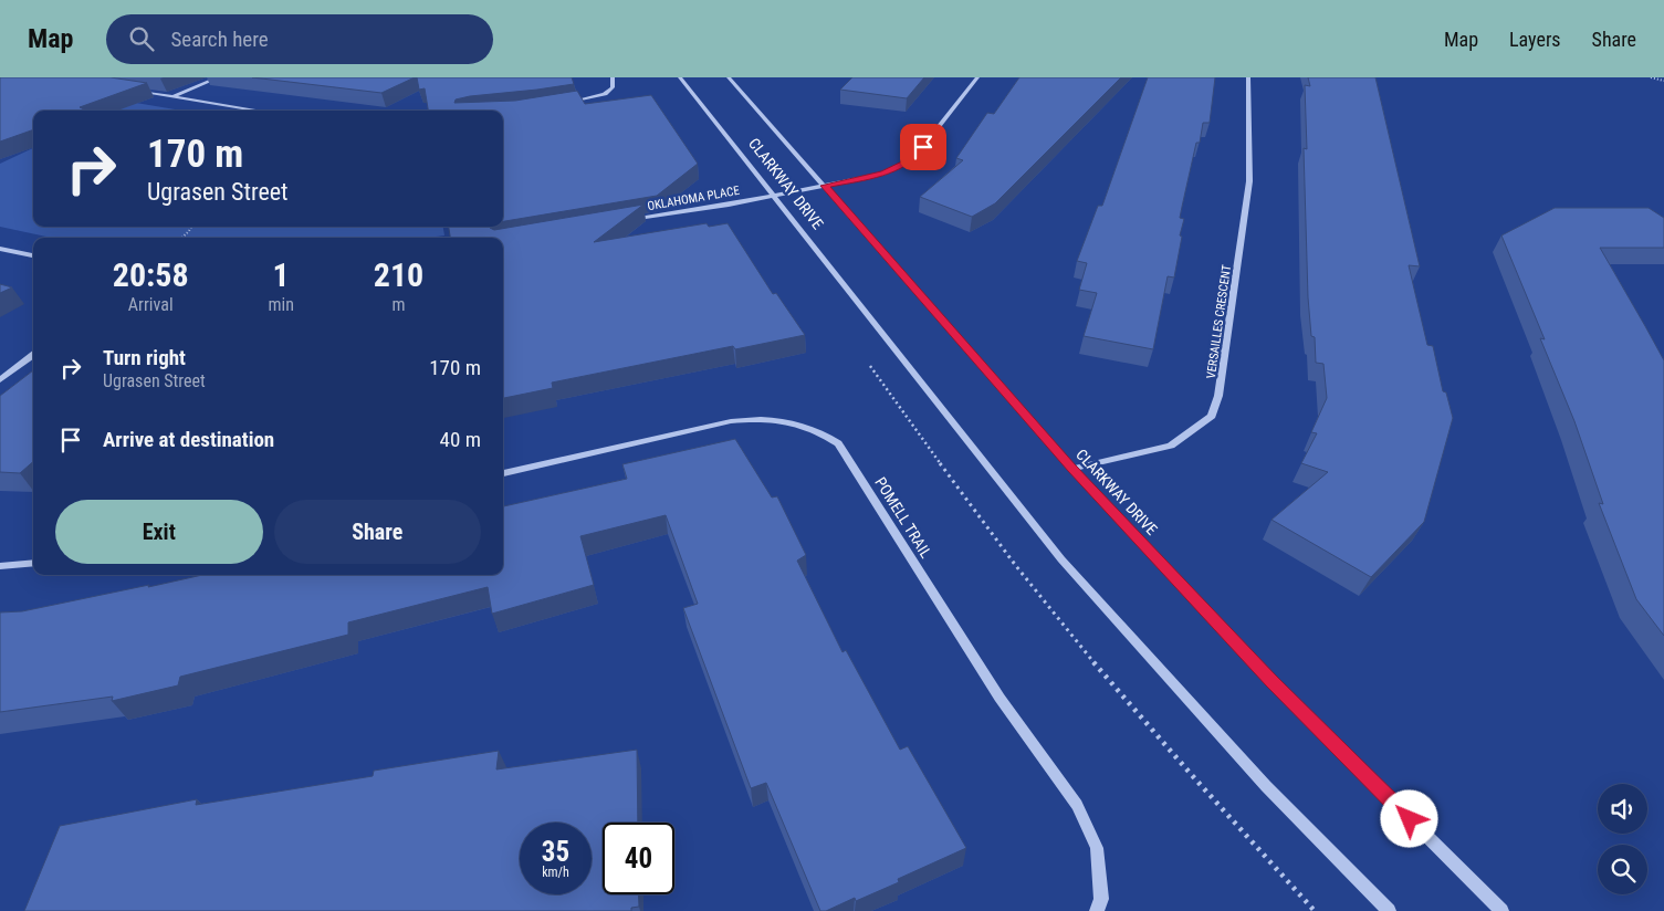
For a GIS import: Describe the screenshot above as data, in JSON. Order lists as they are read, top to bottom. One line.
{"streets":{"street":["CLARKWAY DRIVE","OKLAHOMA PLACE","VERSAILLES CRESCENT","POMELL TRAIL"]},"crossings":[["CLARKWAY DRIVE","OKLAHOMA PLACE"],["CLARKWAY DRIVE","VERSAILLES CRESCENT"]],"page":{"header":"Map","search":"Search here","nav":["Map","Layers","Share"],"turn":["170 m","Ugrasen Street"],"eta":["20:58","Arrival","1","min","210","m"],"list":[{"name":"Turn right","note":"Ugrasen Street","value":"170 m"},{"name":"Arrive at destination","value":"40 m"}],"buttons":["Exit","Share"],"speed":"35 km/h","limit":"40"}}
